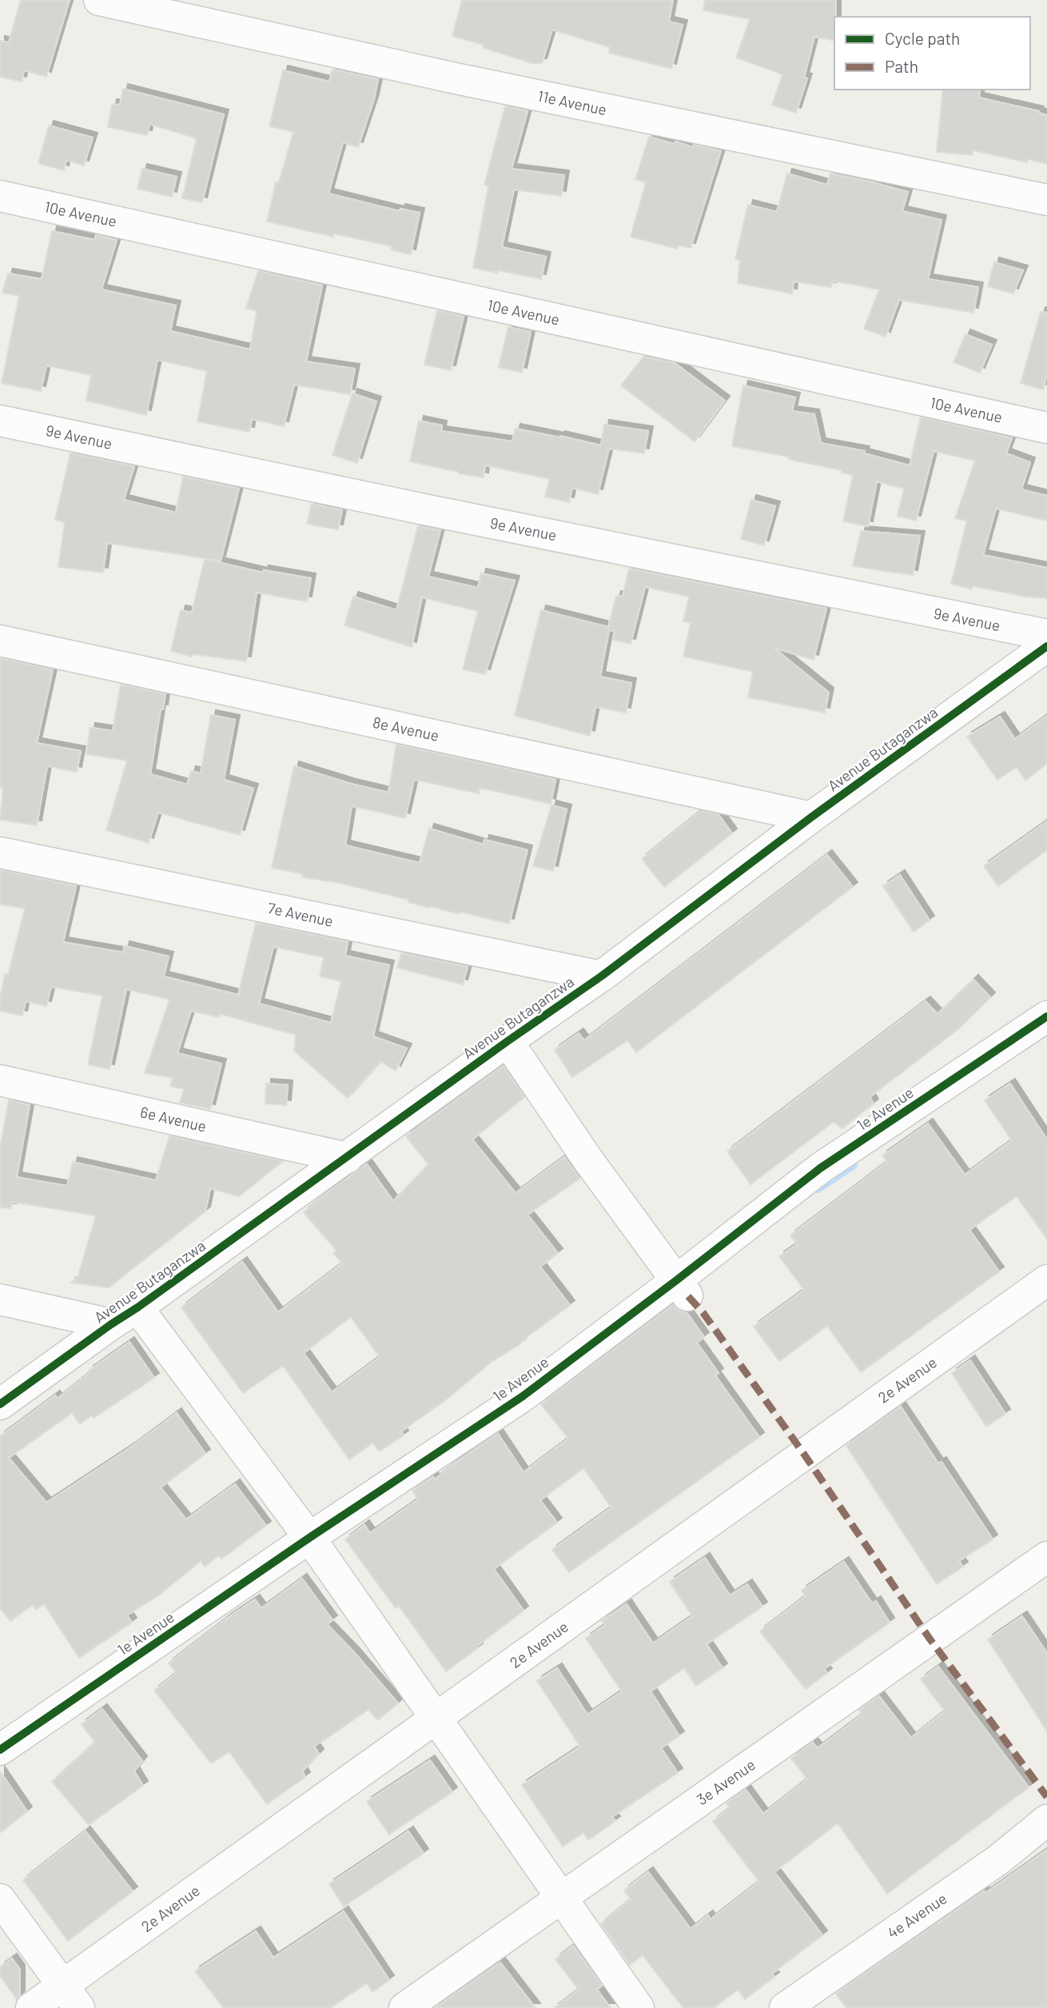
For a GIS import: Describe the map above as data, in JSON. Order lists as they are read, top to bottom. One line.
{"streets":{"street":["11e Avenue","10e Avenue","9e Avenue","8e Avenue","Avenue Butaganzwa","7e Avenue","1e Avenue","6e Avenue","2e Avenue","3e Avenue","4e Avenue"]},"crossings":[["8e Avenue","Avenue Butaganzwa"],["Avenue Butaganzwa","7e Avenue"],["Avenue Butaganzwa","6e Avenue"]],"legend":["Cycle path","Path"]}
